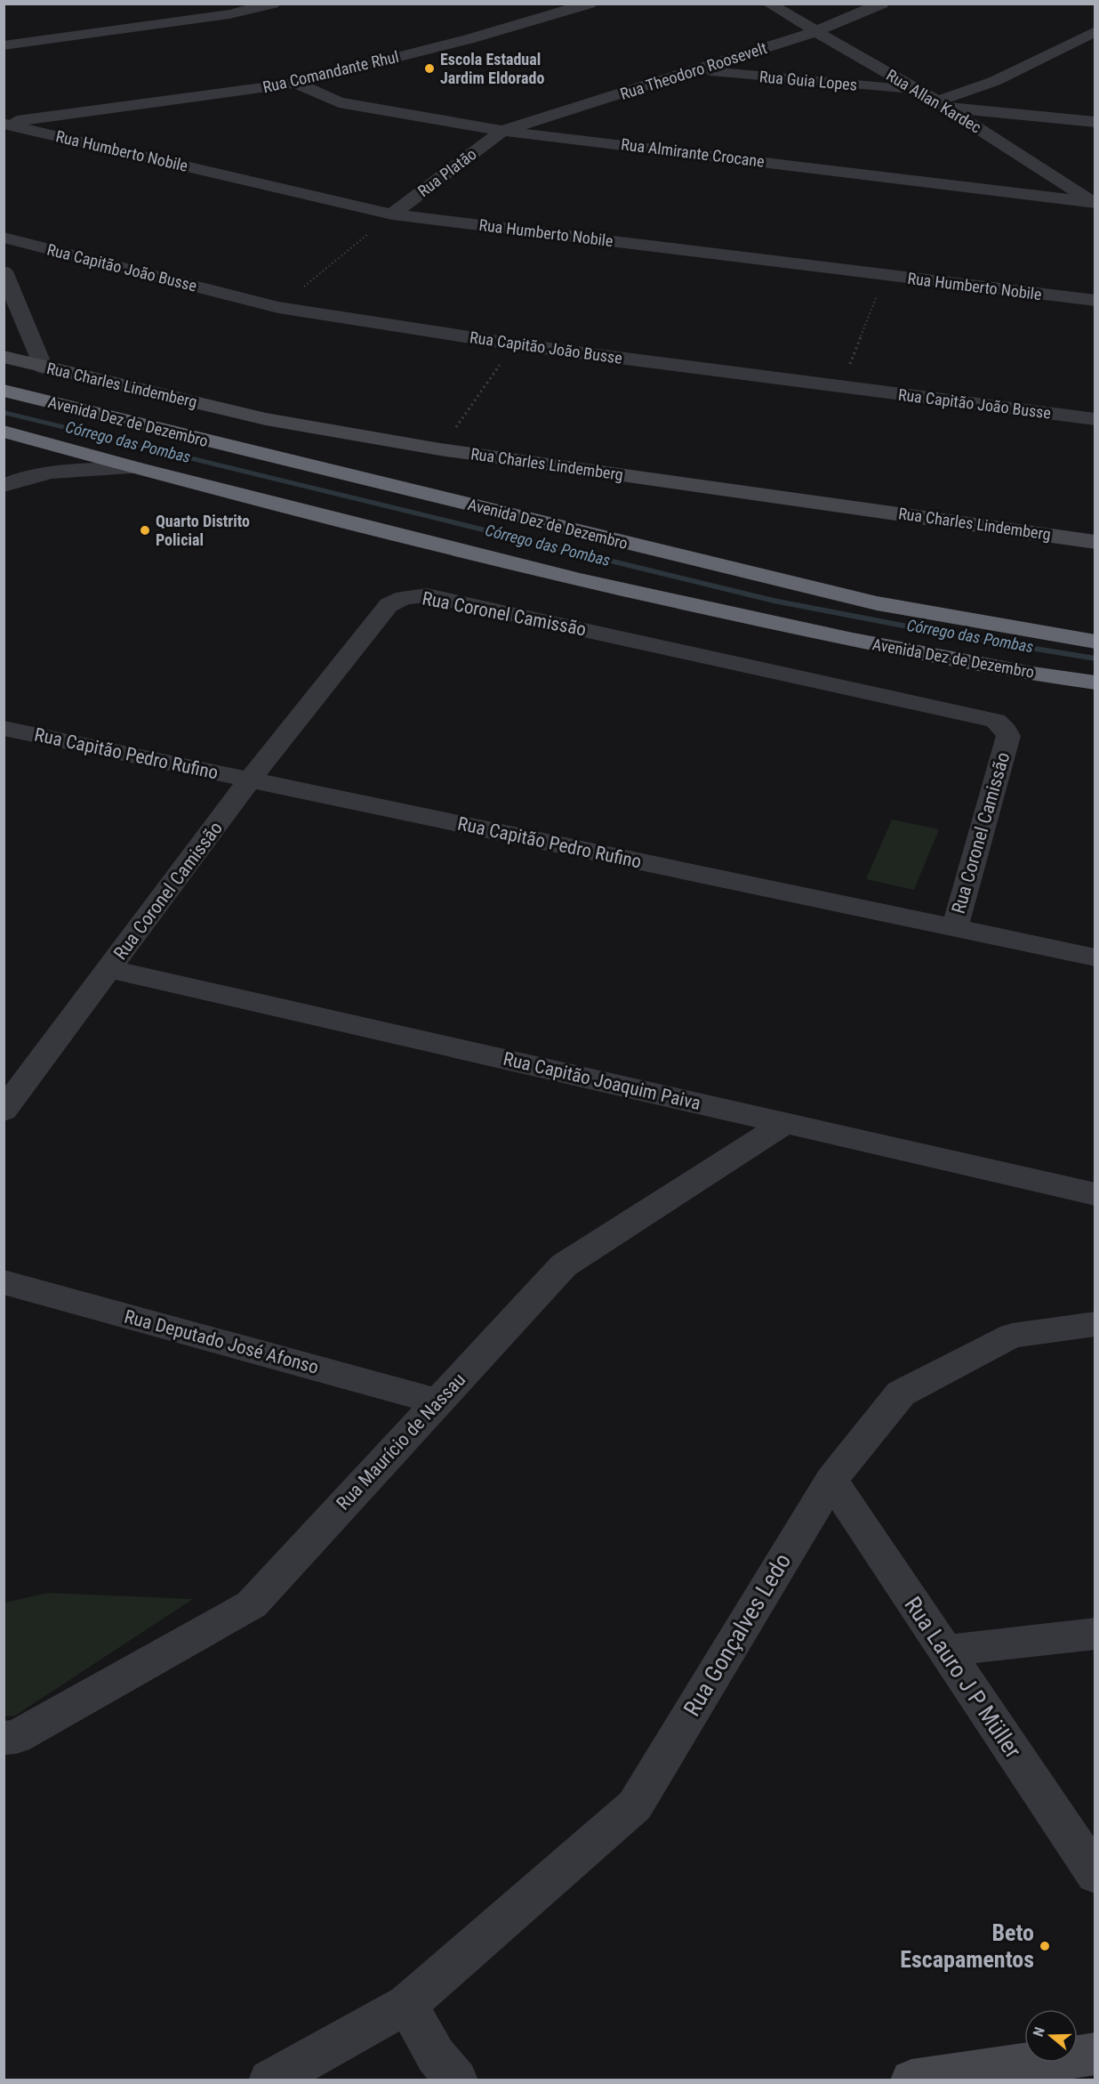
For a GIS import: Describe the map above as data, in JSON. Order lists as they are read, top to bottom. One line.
{"streets":{"highway":["Avenida Dez de Dezembro"],"street":["Rua Theodoro Roosevelt","Rua Comandante Rhul","Rua Guia Lopes","Rua Allan Kardec","Rua Humberto Nobile","Rua Almirante Crocane","Rua Platão","Rua Capitão João Busse","Rua Charles Lindemberg","Rua Coronel Camissão","Rua Capitão Pedro Rufino","Rua Capitão Joaquim Paiva","Rua Deputado José Afonso","Rua Maurício de Nassau","Rua Gonçalves Ledo","Rua Lauro J P Müller"]},"crossings":[["Rua Theodoro Roosevelt","Rua Guia Lopes"],["Rua Theodoro Roosevelt","Rua Allan Kardec"],["Rua Theodoro Roosevelt","Rua Almirante Crocane"],["Rua Theodoro Roosevelt","Rua Platão"],["Rua Comandante Rhul","Rua Humberto Nobile"],["Rua Comandante Rhul","Rua Almirante Crocane"],["Rua Guia Lopes","Rua Allan Kardec"],["Rua Allan Kardec","Rua Almirante Crocane"],["Rua Humberto Nobile","Rua Platão"],["Rua Almirante Crocane","Rua Platão"],["Rua Coronel Camissão","Rua Capitão Pedro Rufino"],["Rua Coronel Camissão","Rua Capitão Joaquim Paiva"],["Rua Capitão Joaquim Paiva","Rua Maurício de Nassau"],["Rua Deputado José Afonso","Rua Maurício de Nassau"],["Rua Gonçalves Ledo","Rua Lauro J P Müller"]],"water":["Córrego das Pombas"],"places":["Escola Estadual Jardim Eldorado","Quarto Distrito Policial","Beto Escapamentos"],"north":"left"}
